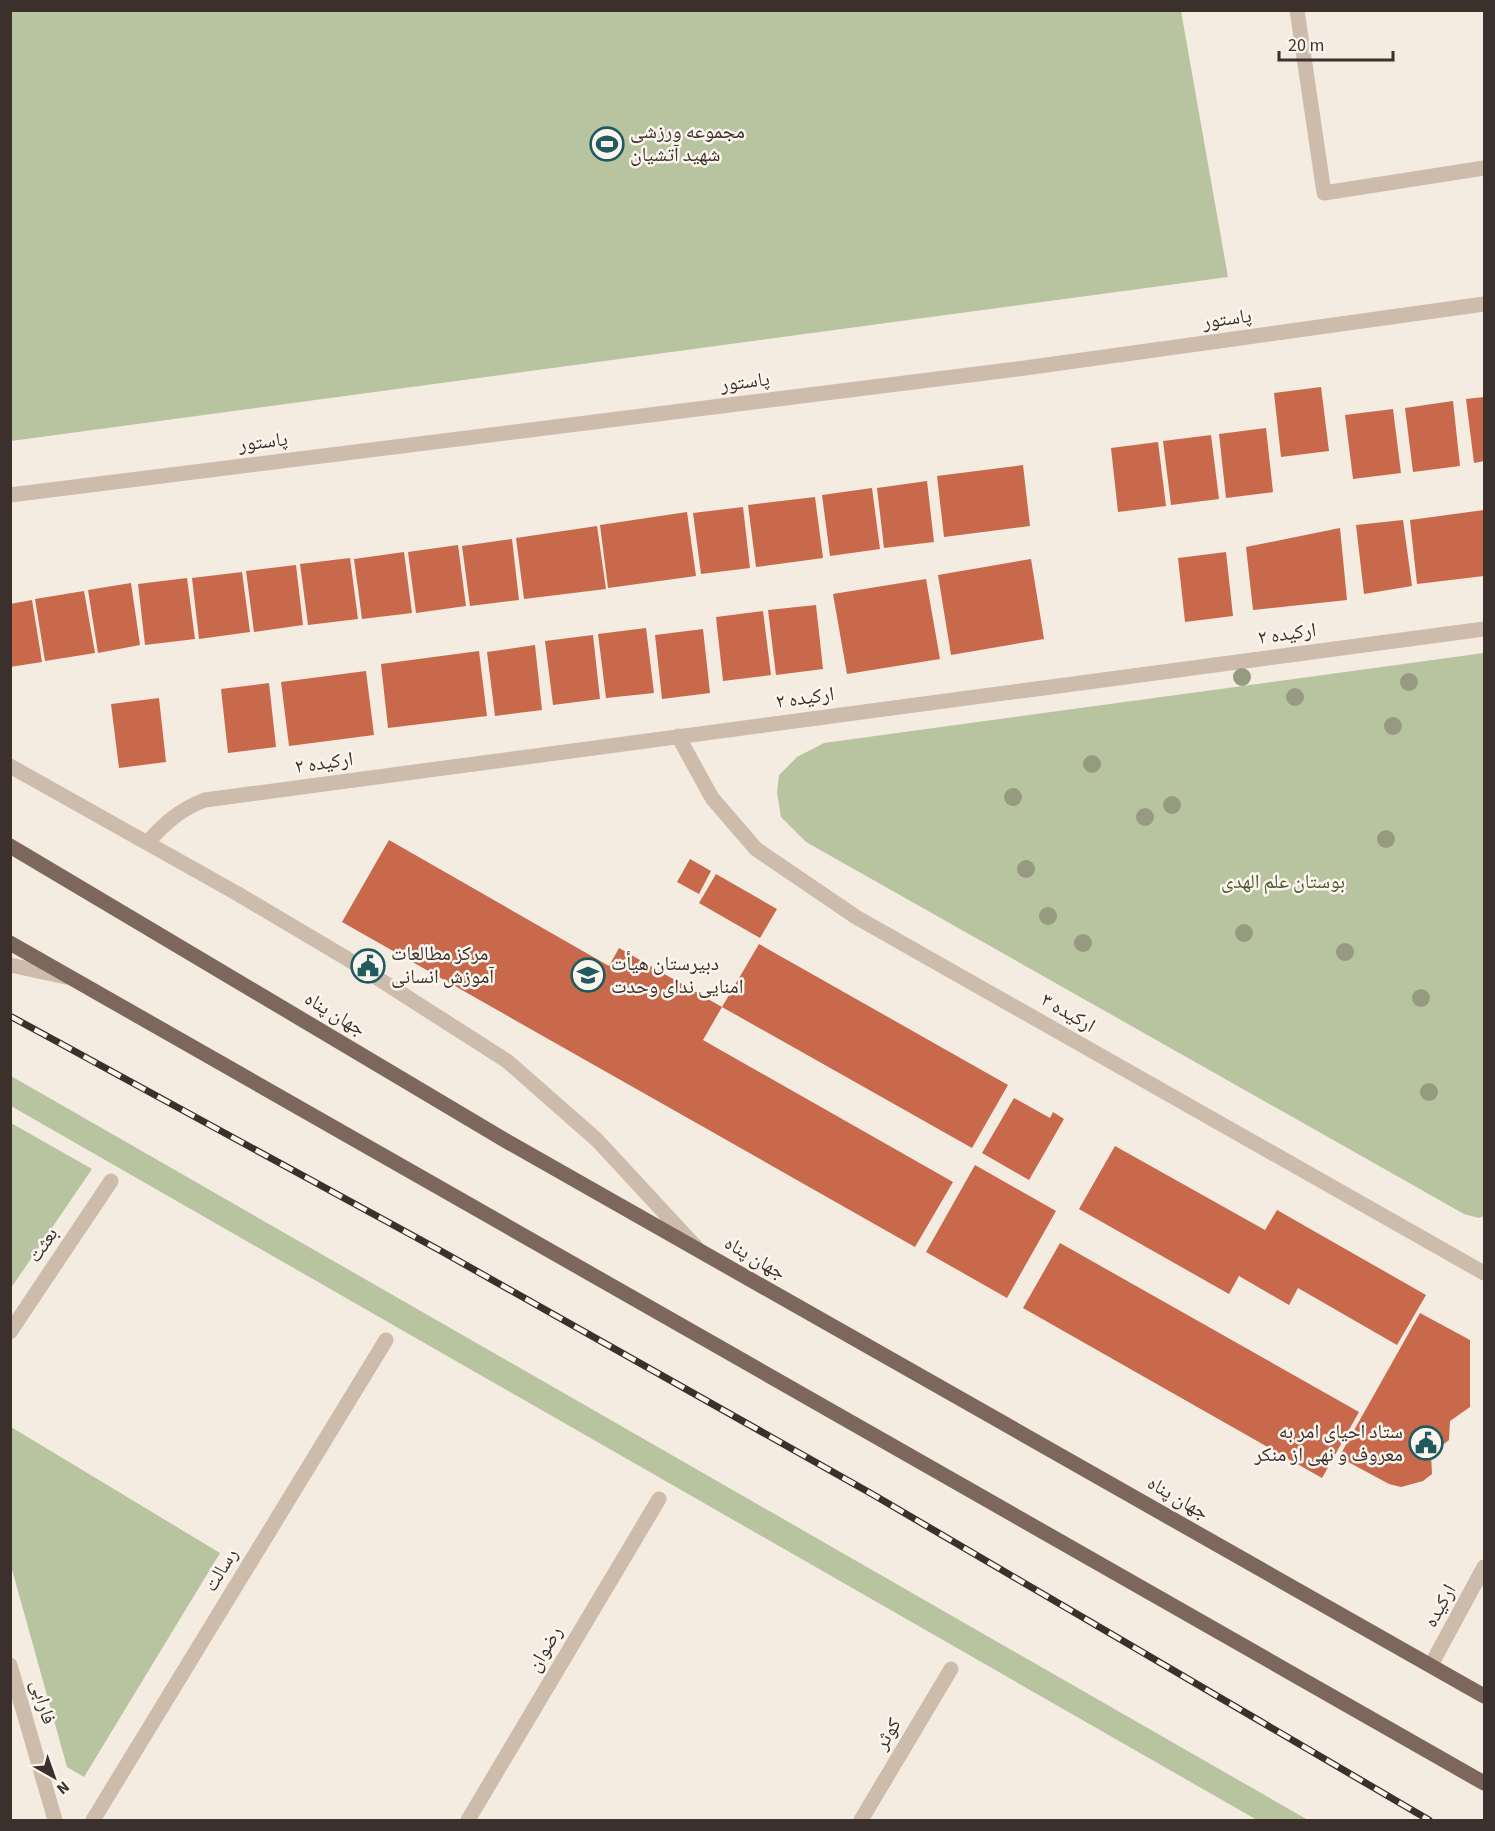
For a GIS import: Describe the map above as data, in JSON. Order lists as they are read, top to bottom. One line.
{"streets":{"main road":["جهان پناه"],"street":["پاستور","ارکیده ۲","ارکیده ۳","بعثت","رسالت","ارکیده","رضوان","فارابی","کوثر"]},"crossings":[["ارکیده ۲","ارکیده ۳"],["جهان پناه","ارکیده"]],"parks":["بوستان علم الهدی"],"places":{"sports":["مجموعه ورزشی شهید آتشیان"],"public building":["مرکز مطالعات آموزش انسانی","ستاد احیای امر به معروف و نهی از منکر"],"school or university":["دبیرستان هیأت امنایی ندای وحدت"]},"scale_bar":"20 m","north":"bottom right"}
